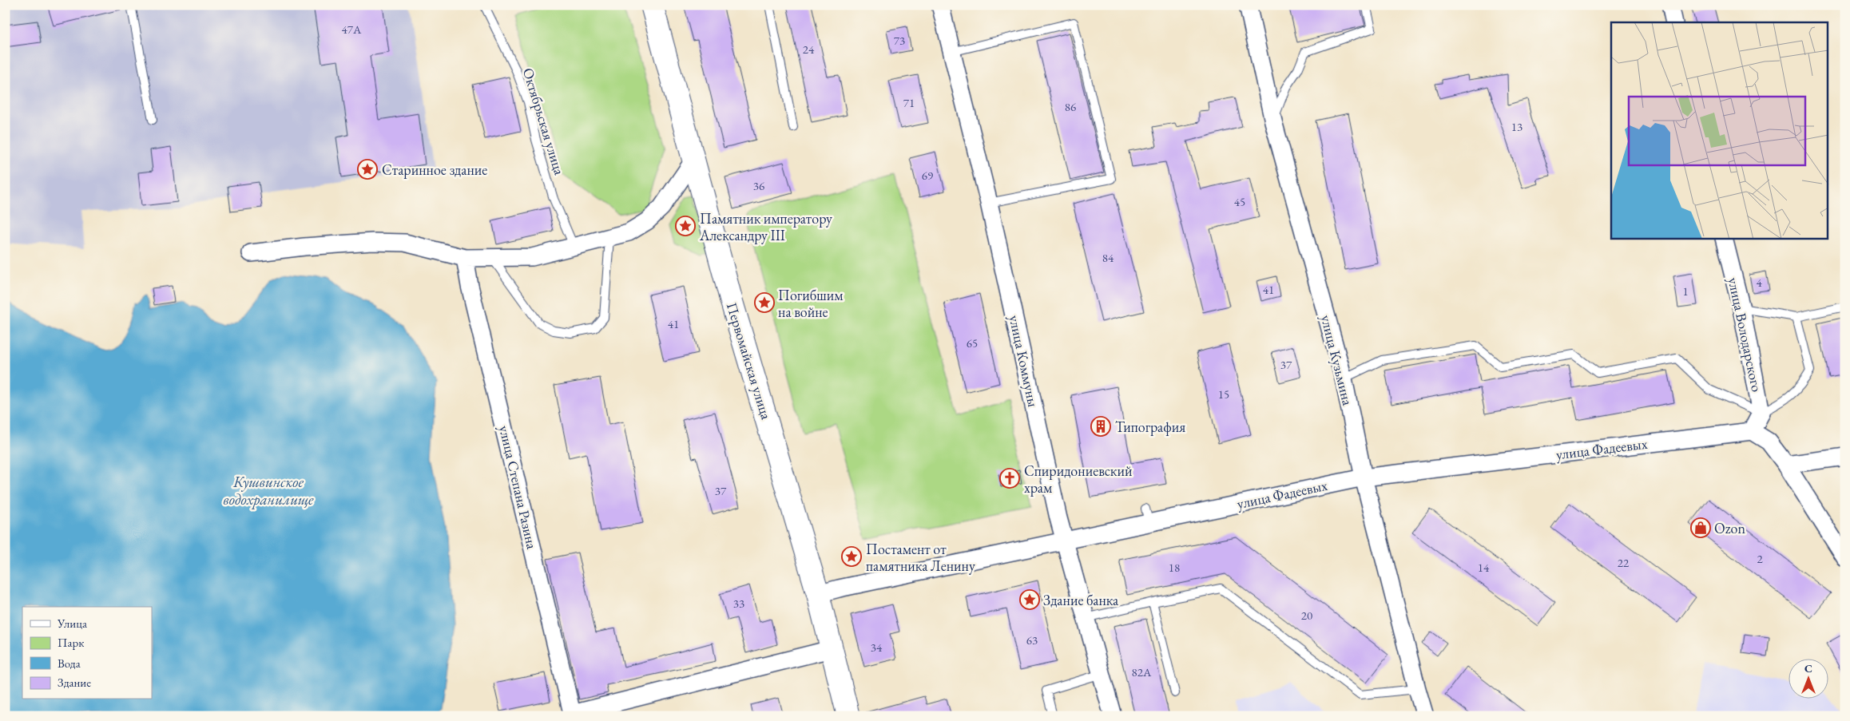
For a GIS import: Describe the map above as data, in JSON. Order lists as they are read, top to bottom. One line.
{"streets":{"main road":["Первомайская улица"],"street":["улица Володарского","улица Кузьмина","улица Коммуны","улица Фадеевых","улица Степана Разина"],"lane":["Октябрьская улица"]},"crossings":[["улица Кузьмина","улица Фадеевых"],["Первомайская улица","улица Фадеевых"],["улица Коммуны","улица Фадеевых"]],"water":["Кушвинское водохранилище"],"places":{"place":["Старинное здание","Памятник императору Александру III","Погибшим на войне","Постамент от памятника Ленину","Здание банка"],"building":["Типография"],"church":["Спиридониевский храм"],"shop":["Ozon"]},"house_numbers":["47А","73","24","71","86","13","69","36","45","84","4","41","1","41","65","37","15","37","2","22","18","14","33","20","63","34","82А"],"legend":["Улица","Парк","Вода","Здание"],"north":"top"}
